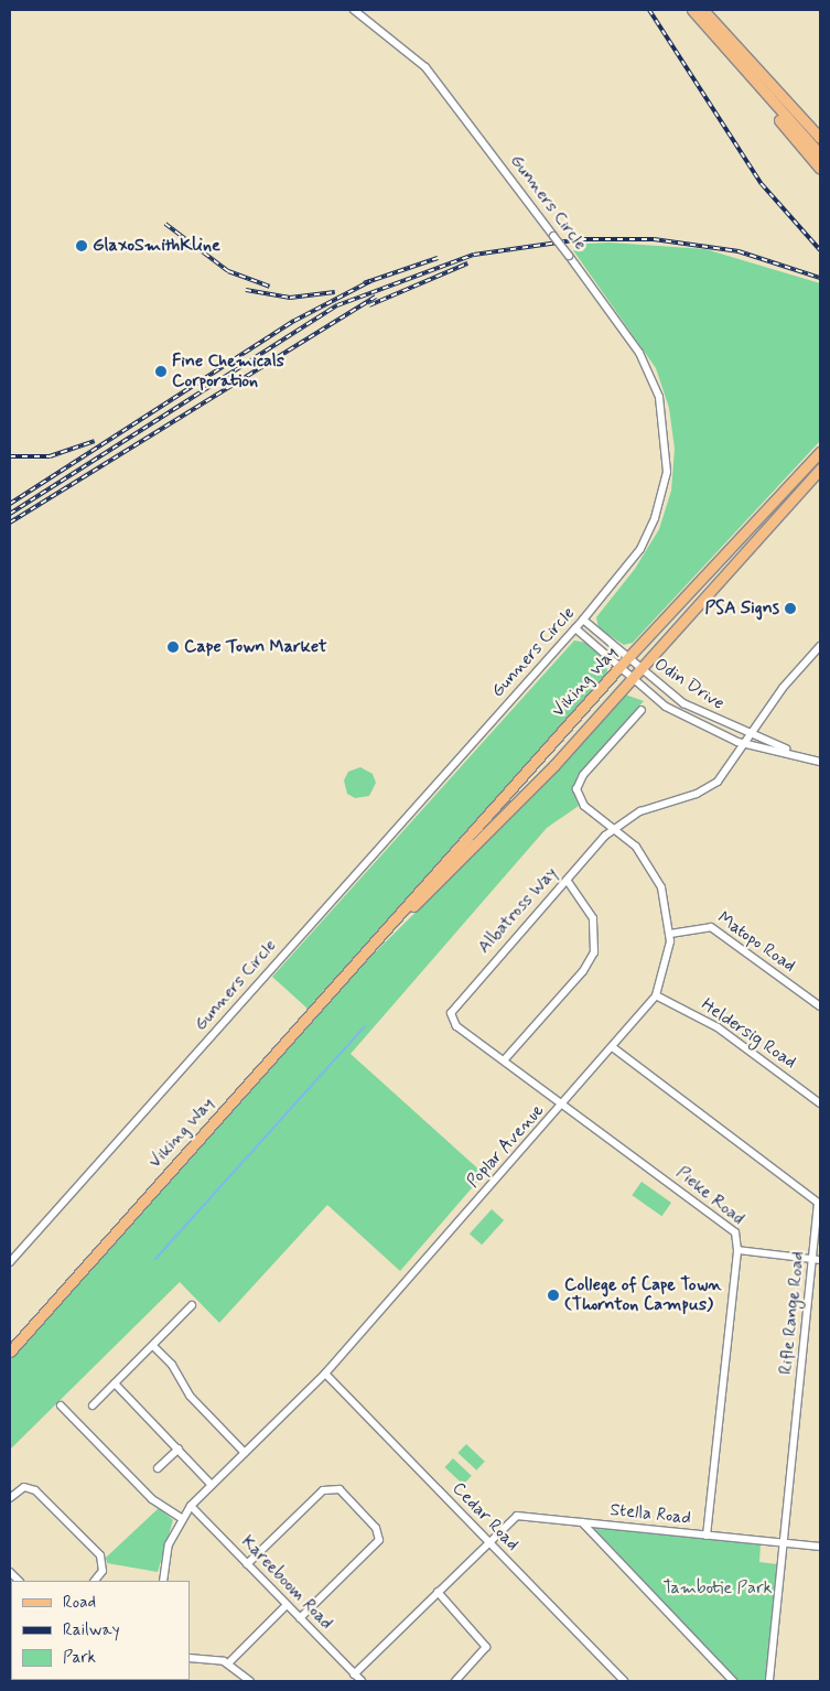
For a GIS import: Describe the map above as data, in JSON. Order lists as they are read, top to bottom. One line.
{"streets":{"main road":["Viking Way"],"street":["Gunners Circle","Odin Drive","Albatross Way","Matopo Road","Heldersig Road","Poplar Avenue","Pieke Road","Rifle Range Road","Stella Road","Cedar Road","Kareeboom Road"]},"crossings":[["Gunners Circle","Odin Drive"],["Viking Way","Odin Drive"],["Albatross Way","Poplar Avenue"],["Albatross Way","Pieke Road"],["Matopo Road","Poplar Avenue"],["Heldersig Road","Poplar Avenue"],["Poplar Avenue","Pieke Road"],["Poplar Avenue","Rifle Range Road"],["Poplar Avenue","Cedar Road"],["Poplar Avenue","Kareeboom Road"],["Pieke Road","Stella Road"],["Rifle Range Road","Stella Road"],["Stella Road","Cedar Road"],["Stella Road","Kareeboom Road"]],"parks":["Tambotie Park"],"places":["GlaxoSmithKline","Fine Chemicals Corporation","PSA Signs","Cape Town Market","College of Cape Town (Thornton Campus)"],"legend":["Road","Railway","Park"]}
